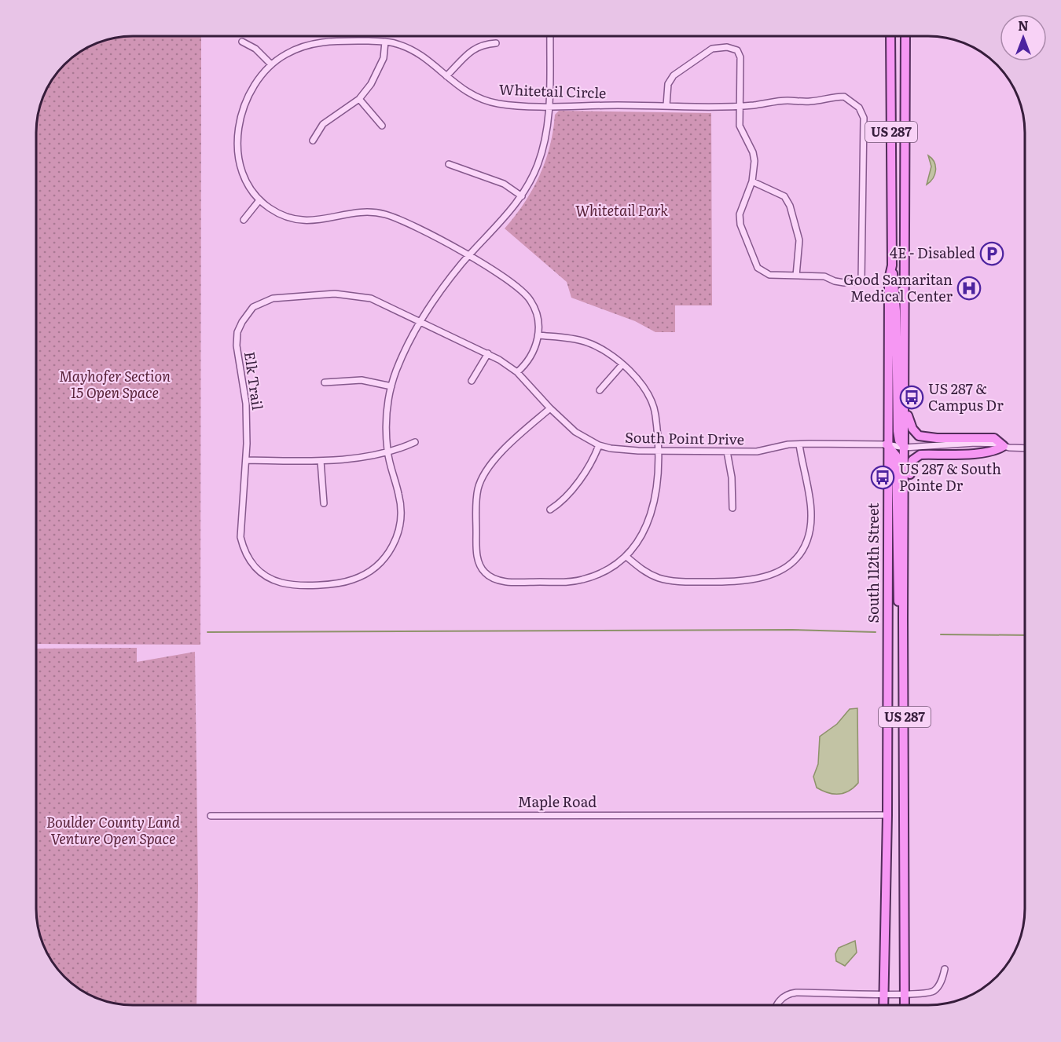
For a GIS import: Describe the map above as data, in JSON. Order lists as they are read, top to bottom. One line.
{"streets":{"main road":["US 287","South 112th Street","Maple Road"],"street":["Whitetail Circle","Elk Trail","South Point Drive"]},"crossings":[["Whitetail Circle","South Point Drive"],["Elk Trail","South Point Drive"],["South Point Drive","South 112th Street"],["South 112th Street","Maple Road"]],"parks":["Whitetail Park","Mayhofer Section 15 Open Space","Boulder County Land Venture Open Space"],"places":{"parking":["4E - Disabled"],"hospital":["Good Samaritan Medical Center"],"bus stop":["US 287 & Campus Dr","US 287 & South Pointe Dr"]},"north":"top"}
